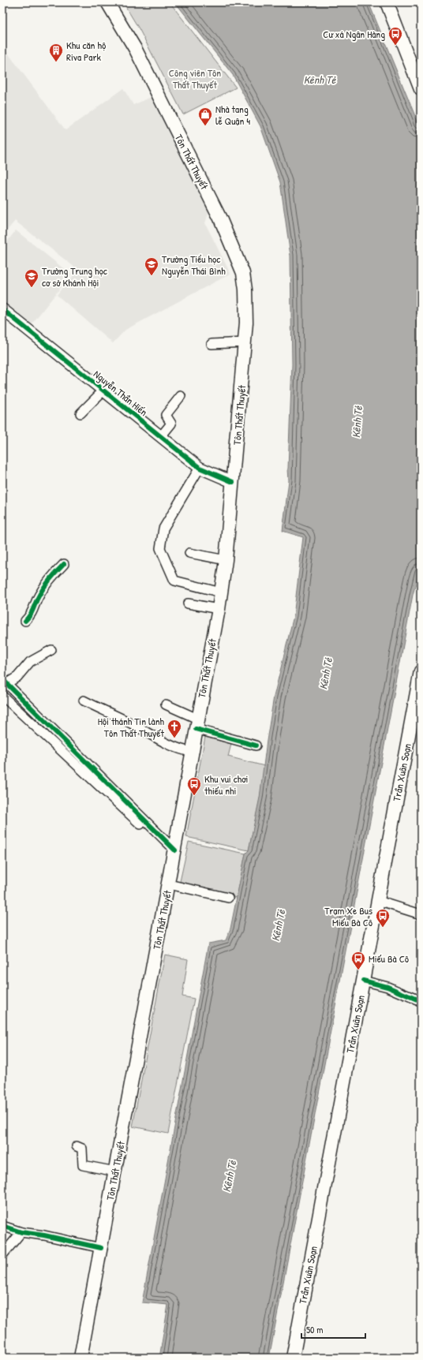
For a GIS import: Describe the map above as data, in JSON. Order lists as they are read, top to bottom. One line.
{"streets":{"main road":["Tôn Thất Thuyết","Trần Xuân Soạn"],"street":["Nguyễn Thần Hiến"]},"crossings":[["Tôn Thất Thuyết","Nguyễn Thần Hiến"]],"water":["Kênh Tẻ"],"parks":["Công viên Tôn Thất Thuyết"],"places":{"bus stop":["Cư xá Ngân Hàng","Khu vui chơi thiếu nhi","Trạm Xe Bus Miếu Bà Cô","Miếu Bà Cô"],"building":["Khu căn hộ Riva Park"],"shop":["Nhà tang lễ Quận 4"],"school or university":["Trường Tiểu học Nguyễn Thái Bình","Trường Trung học cơ sở Khánh Hội"],"church":["Hội thánh Tin lành Tôn Thất Thuyết"]},"scale_bar":"50 m"}
